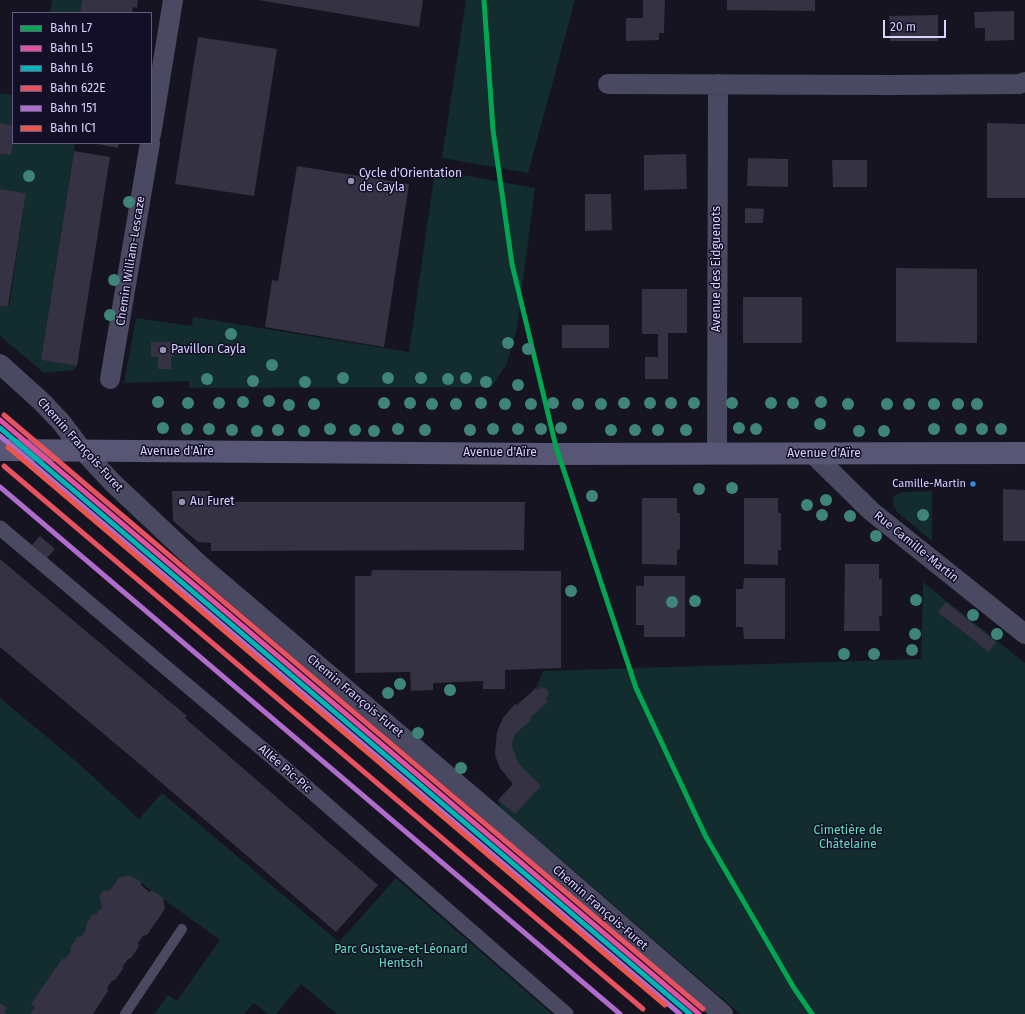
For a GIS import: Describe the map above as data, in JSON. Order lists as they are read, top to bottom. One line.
{"streets":{"main road":["Avenue d'Aïre"],"street":["Chemin William-Lescaze","Avenue des Eidguenots","Chemin François-Furet","Rue Camille-Martin","Allée Pic-Pic"]},"crossings":[["Avenue des Eidguenots","Avenue d'Aïre"],["Chemin François-Furet","Avenue d'Aïre"],["Avenue d'Aïre","Rue Camille-Martin"]],"parks":["Cimetière de Châtelaine","Parc Gustave-et-Léonard Hentsch"],"places":["Cycle d'Orientation de Cayla","Pavillon Cayla","Camille-Martin","Au Furet"],"lines":["rail line L7","rail line 622E","rail line L5","rail line L6","rail line 151","rail line IC1"],"legend":["Bahn L7","Bahn L5","Bahn L6","Bahn 622E","Bahn 151","Bahn IC1"],"scale_bar":"20 m"}
